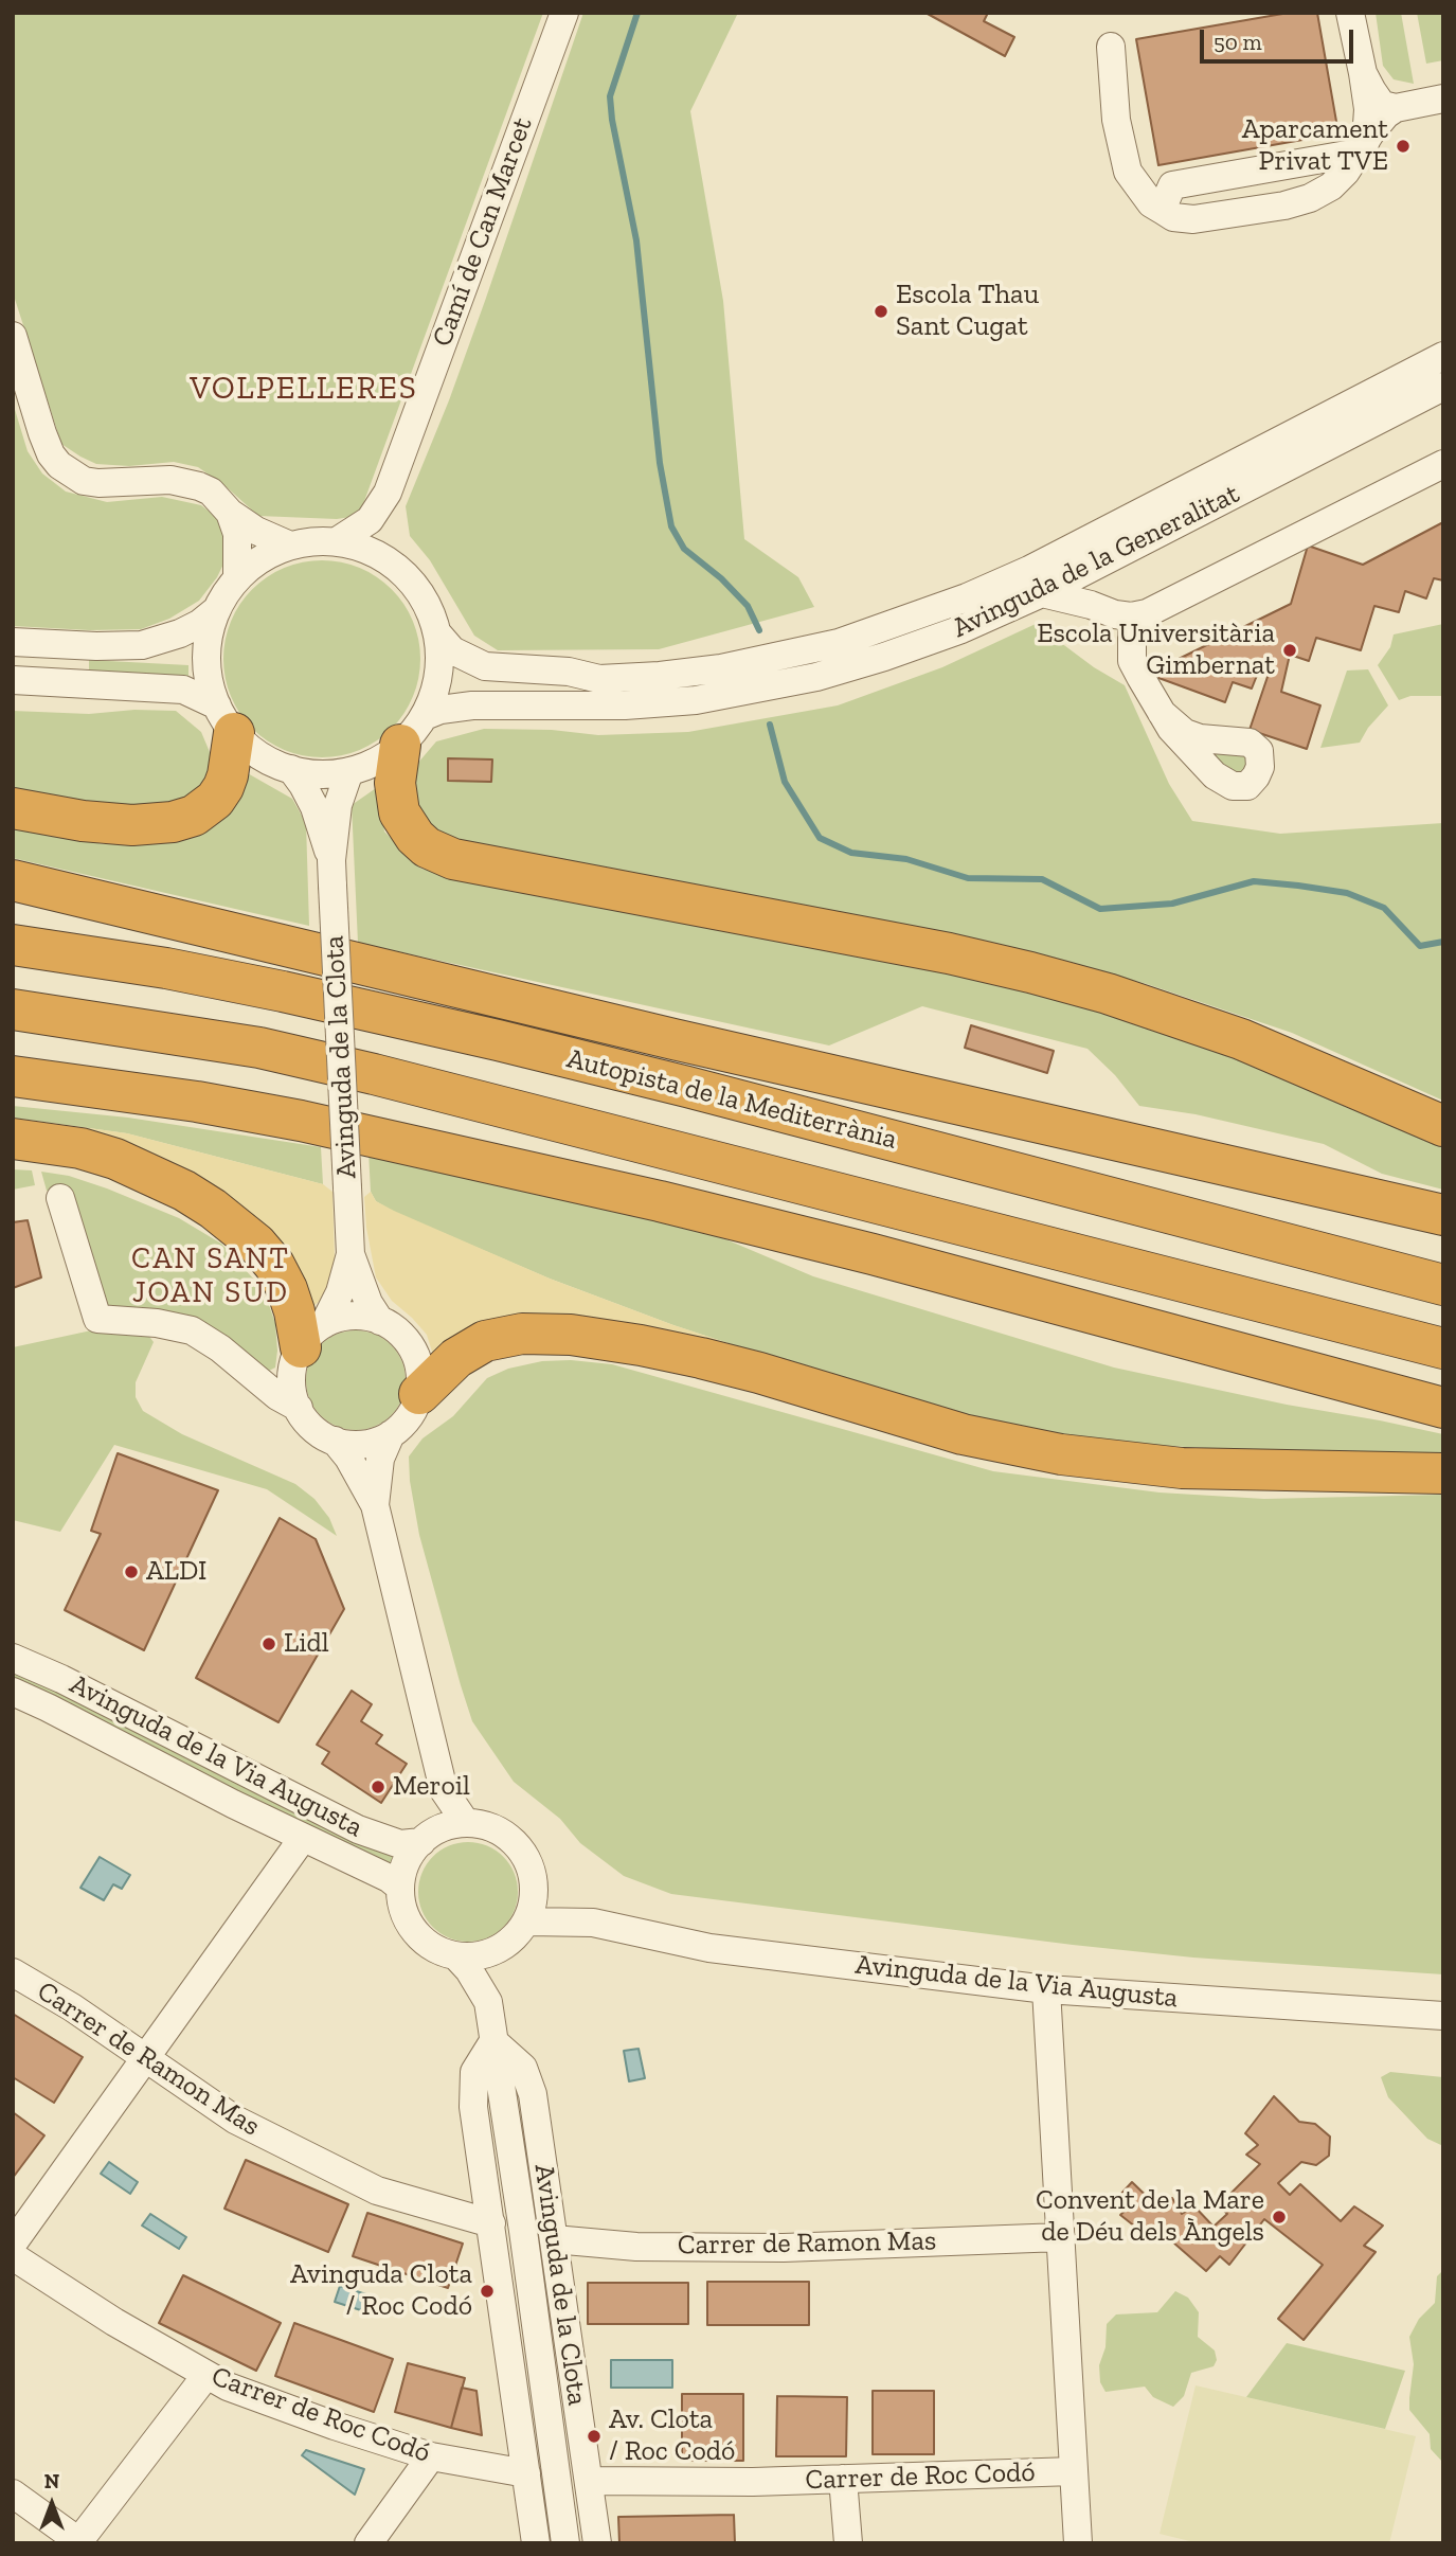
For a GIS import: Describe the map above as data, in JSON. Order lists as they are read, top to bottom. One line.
{"streets":{"highway":["Autopista de la Mediterrània"],"street":["Camí de Can Marcet","Avinguda de la Generalitat","Avinguda de la Clota","Avinguda de la Via Augusta","Carrer de Ramon Mas","Carrer de Roc Codó"]},"crossings":[["Camí de Can Marcet","Avinguda de la Generalitat"],["Camí de Can Marcet","Avinguda de la Clota"],["Avinguda de la Generalitat","Avinguda de la Clota"],["Avinguda de la Clota","Avinguda de la Via Augusta"],["Avinguda de la Clota","Carrer de Ramon Mas"],["Avinguda de la Clota","Carrer de Roc Codó"]],"districts":["VOLPELLERES","CAN SANT JOAN SUD"],"places":["Aparcament Privat TVE","Escola Thau Sant Cugat","Escola Universitària Gimbernat","ALDI","Lidl","Meroil","Convent de la Mare de Déu dels Àngels","Avinguda Clota / Roc Codó","Av. Clota / Roc Codó"],"scale_bar":"50 m","north":"top"}
